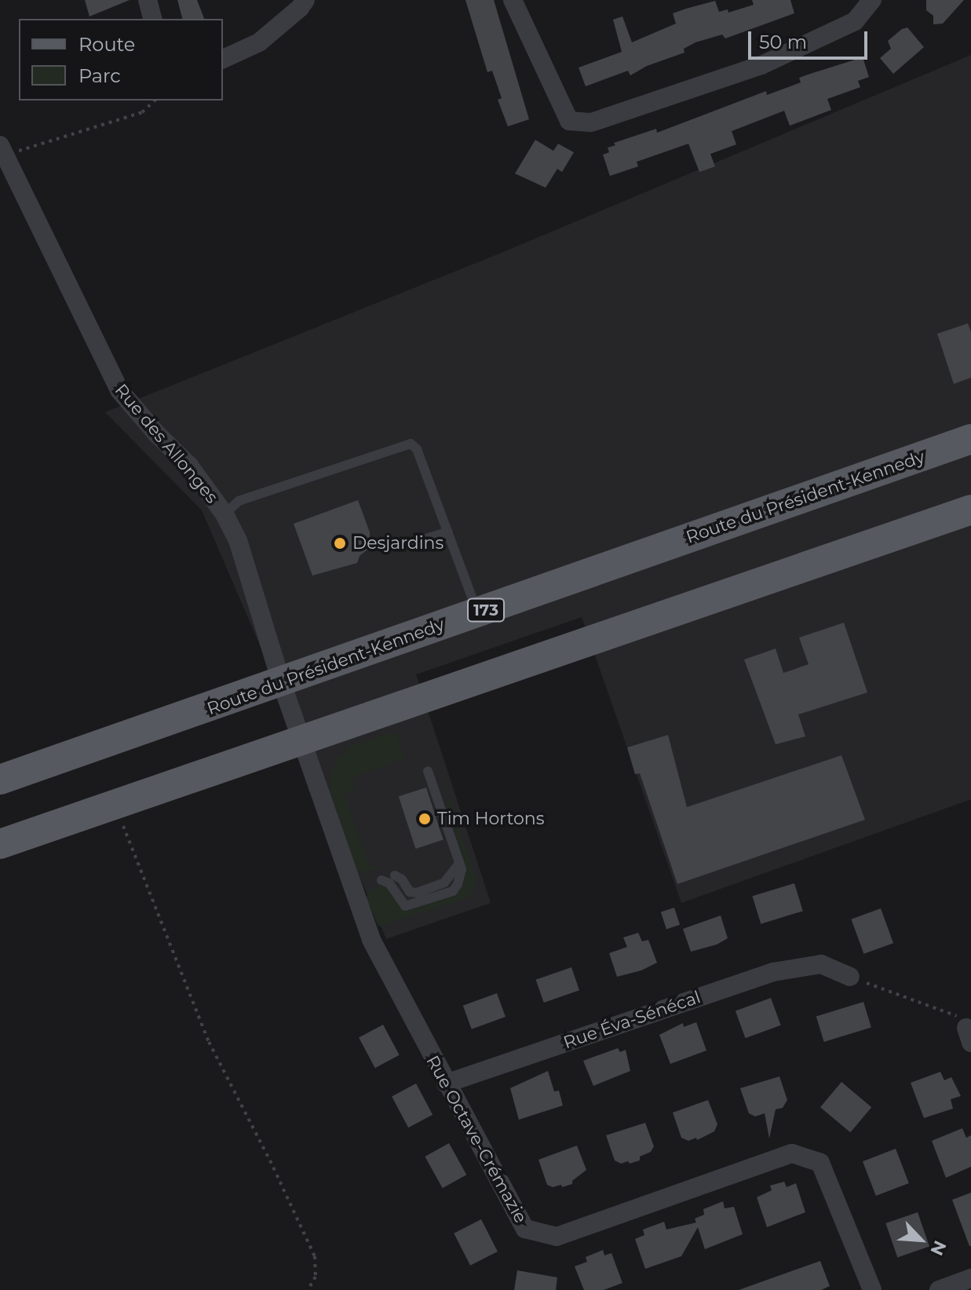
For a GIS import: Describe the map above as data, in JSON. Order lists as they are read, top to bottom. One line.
{"streets":{"main road":["Route du Président-Kennedy","173"],"street":["Rue des Allonges","Rue Éva-Sénécal","Rue Octave-Crémazie"]},"crossings":[["Rue des Allonges","Route du Président-Kennedy"],["Rue des Allonges","Rue Octave-Crémazie"],["Rue Éva-Sénécal","Rue Octave-Crémazie"]],"places":["Desjardins","Tim Hortons"],"legend":["Route","Parc"],"scale_bar":"50 m","north":"bottom right"}
